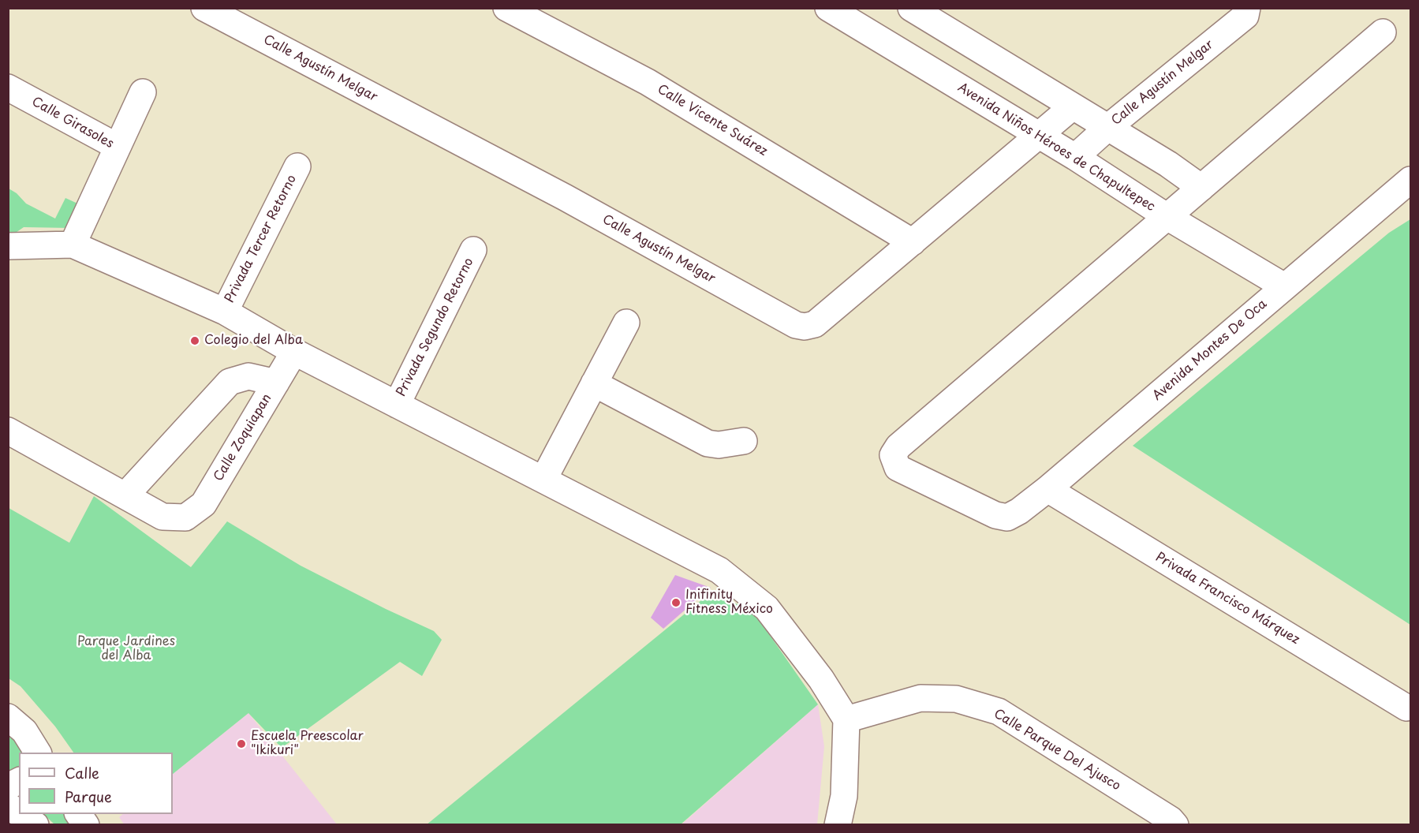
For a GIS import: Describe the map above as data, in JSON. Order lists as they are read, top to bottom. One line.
{"streets":{"street":["Calle Agustín Melgar","Calle Vicente Suárez","Calle Girasoles","Avenida Niños Héroes de Chapultepec","Privada Tercer Retorno","Privada Segundo Retorno","Avenida Montes De Oca","Calle Zoquiapan","Privada Francisco Márquez","Calle Parque Del Ajusco"]},"crossings":[["Calle Agustín Melgar","Calle Vicente Suárez"],["Calle Agustín Melgar","Avenida Niños Héroes de Chapultepec"],["Avenida Niños Héroes de Chapultepec","Avenida Montes De Oca"],["Avenida Montes De Oca","Privada Francisco Márquez"]],"parks":["Parque Jardines del Alba"],"places":["Colegio del Alba","Inifinity Fitness México","Escuela Preescolar \"Ikikuri\""],"legend":["Calle","Parque"]}
